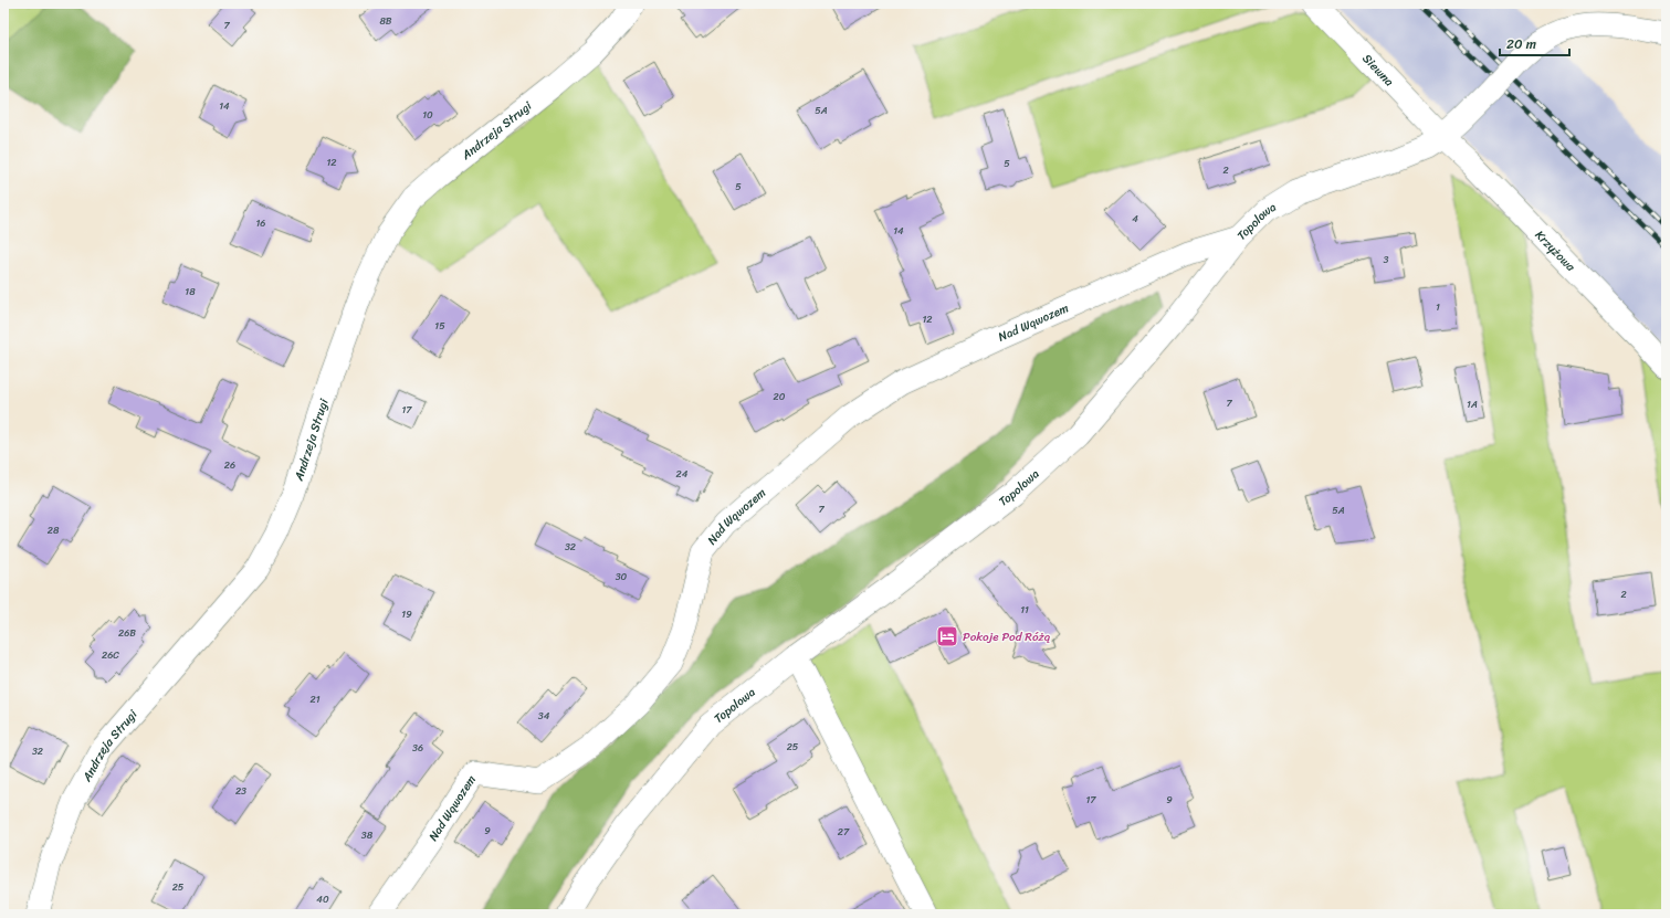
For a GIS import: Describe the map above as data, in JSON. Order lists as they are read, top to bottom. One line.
{"streets":{"street":["Siewna","Andrzeja Strugi","Topolowa","Krzyżowa","Nad Wąwozem"]},"crossings":[["Siewna","Topolowa"],["Siewna","Krzyżowa"],["Topolowa","Krzyżowa"],["Topolowa","Nad Wąwozem"]],"places":{"hotel":["Pokoje Pod Różą"]},"house_numbers":["8B","7","14","5A","10","12","5","2","5","4","16","14","3","18","1","12","15","20","7","1A","17","26","24","7","5A","28","32","30","2","11","19","26B","26C","21","34","25","36","32","23","17","9","9","27","38","25","40"],"scale_bar":"20 m"}
